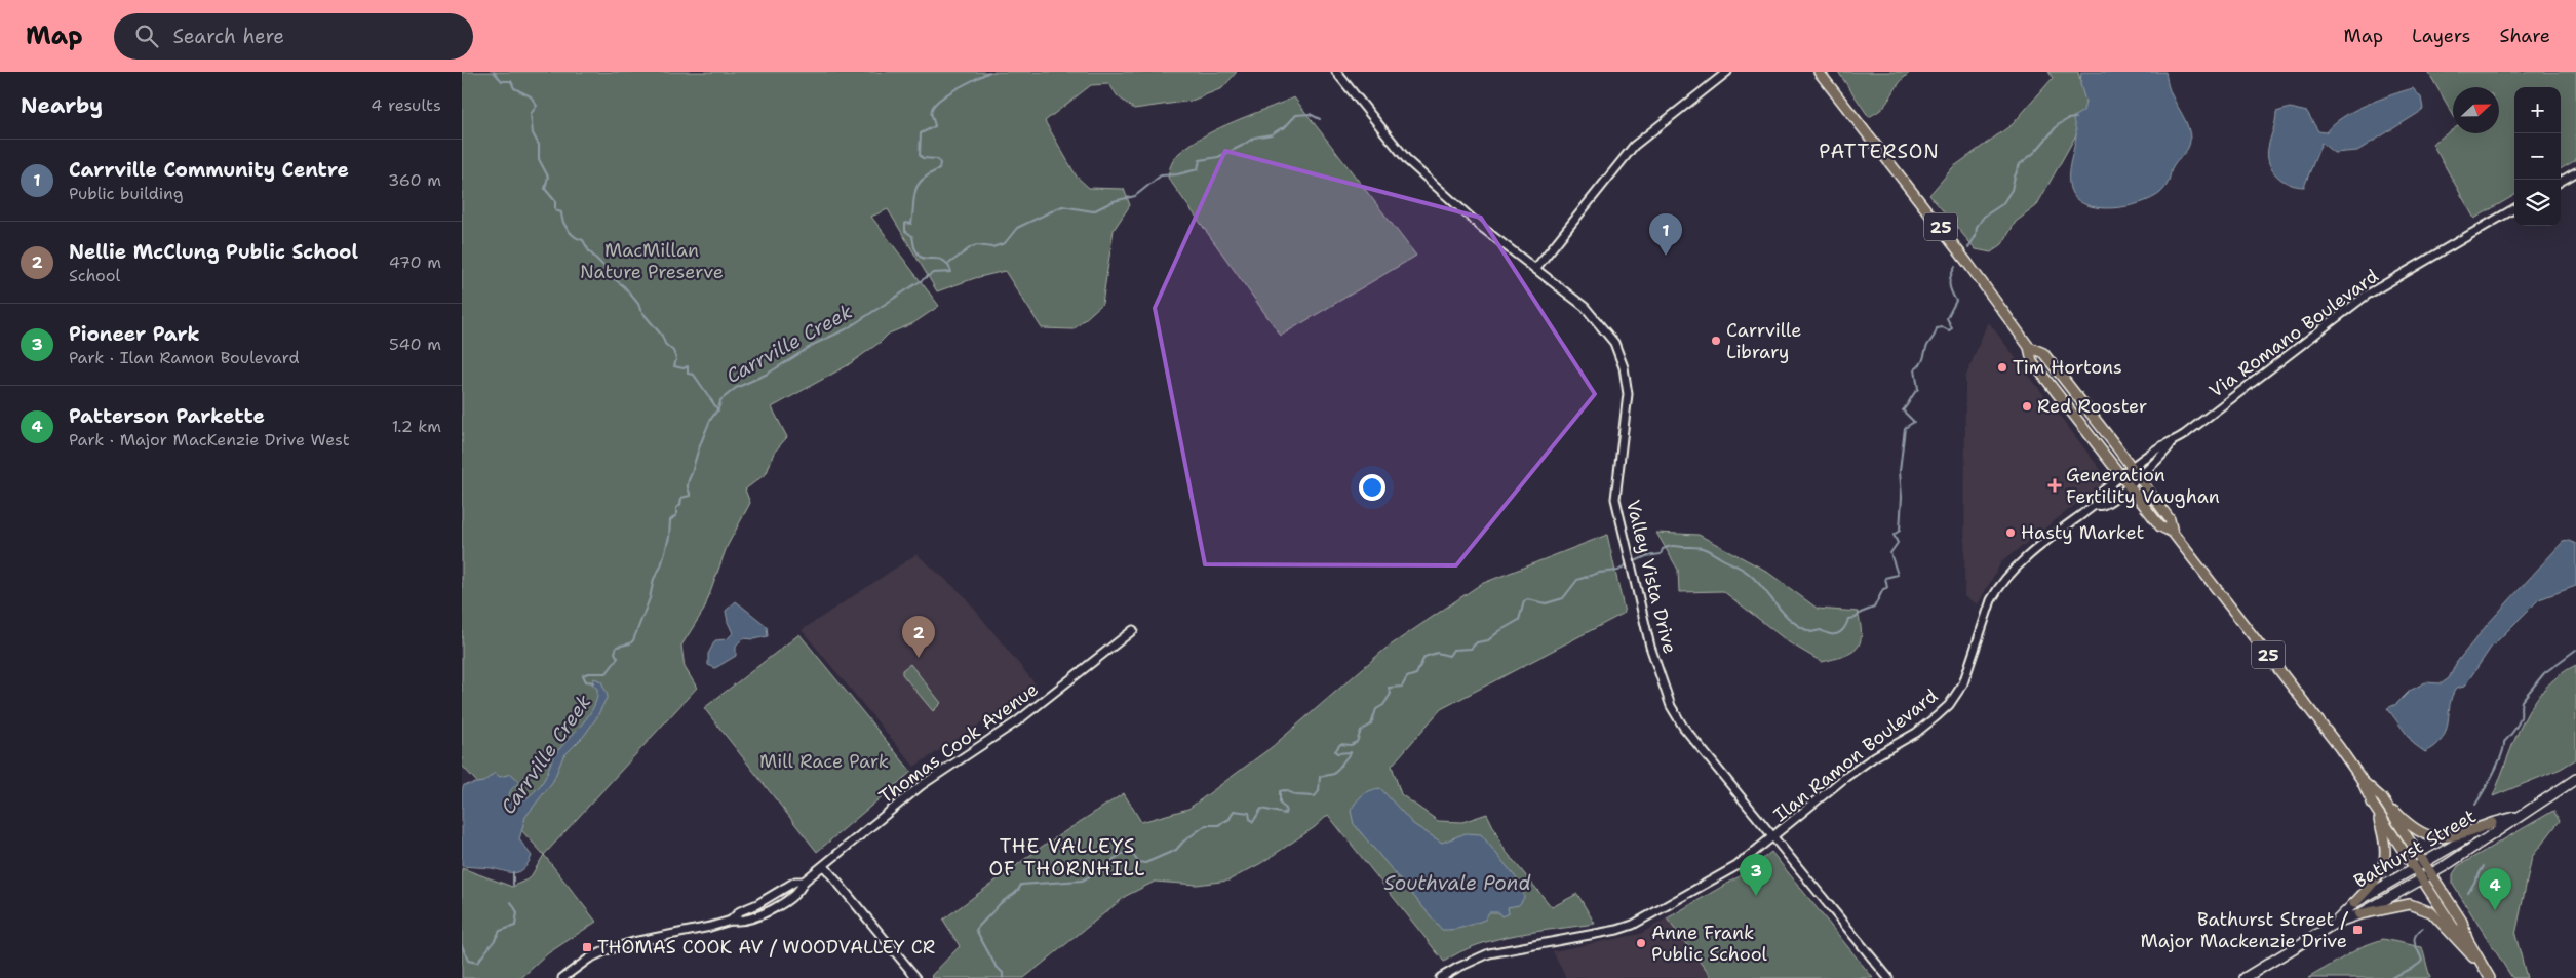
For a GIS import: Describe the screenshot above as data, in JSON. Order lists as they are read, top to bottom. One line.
{"streets":{"main road":["25","Bathurst Street"],"street":["Via Romano Boulevard","Valley Vista Drive","Thomas Cook Avenue","Ilan Ramon Boulevard"]},"crossings":[["25","Via Romano Boulevard"],["25","Ilan Ramon Boulevard"],["25","Bathurst Street"],["Via Romano Boulevard","Ilan Ramon Boulevard"],["Valley Vista Drive","Ilan Ramon Boulevard"]],"districts":["PATTERSON","THE VALLEYS OF THORNHILL"],"water":["Carrville Creek","Southvale Pond"],"parks":["MacMillan Nature Preserve","Mill Race Park"],"places":{"other":["Carrville Library","Tim Hortons","Red Rooster","Hasty Market","Anne Frank Public School"],"health":["Generation Fertility Vaughan"],"transit":["Bathurst Street / Major Mackenzie Drive","THOMAS COOK AV / WOODVALLEY CR"]},"north":"right","page":{"header":"Map","search":"Search here","nav":["Map","Layers","Share"],"heading":["Nearby","4 results"],"map_buttons":["+","−"],"list":[{"mark":"1","name":"Carrville Community Centre","note":"Public building","value":"360 m"},{"mark":"2","name":"Nellie McClung Public School","note":"School","value":"470 m"},{"mark":"3","name":"Pioneer Park","note":"Park · Ilan Ramon Boulevard","value":"540 m"},{"mark":"4","name":"Patterson Parkette","note":"Park · Major MacKenzie Drive West","value":"1.2 km"}],"pins":["1","2","3","4"]}}
